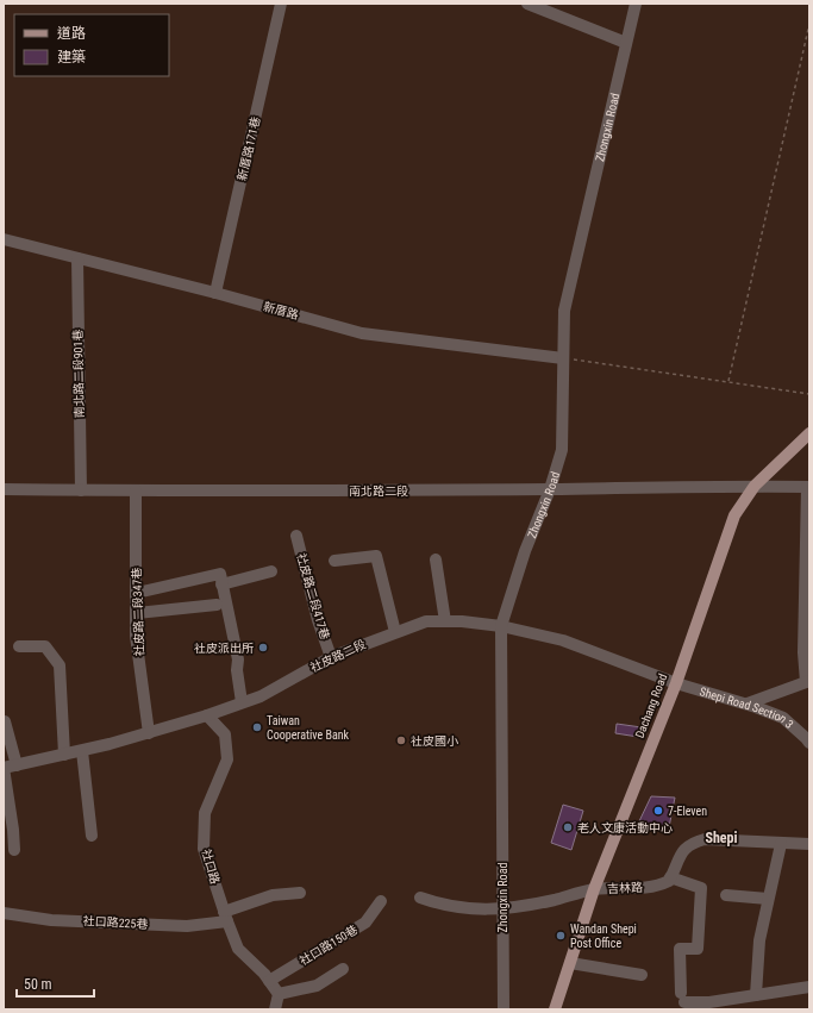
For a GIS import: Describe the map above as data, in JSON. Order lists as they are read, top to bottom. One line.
{"streets":{"main road":["Dachang Road"],"street":["Zhongxin Road","新厝路171巷","新厝路","南北路二段901巷","南北路二段","社皮路二段417巷","社皮路二段347巷","社皮路二段","Shepi Road Section 3","社口路","吉林路","社口路225巷","社口路150巷"]},"crossings":[["Zhongxin Road","新厝路"],["Zhongxin Road","南北路二段"],["Zhongxin Road","社皮路二段"],["Zhongxin Road","吉林路"],["新厝路171巷","新厝路"],["新厝路","南北路二段901巷"],["南北路二段901巷","南北路二段"],["南北路二段","社皮路二段347巷"],["南北路二段","Dachang Road"],["社皮路二段417巷","社皮路二段"],["社皮路二段347巷","社皮路二段"],["社皮路二段","Dachang Road"],["社皮路二段","Shepi Road Section 3"],["社皮路二段","社口路"],["Dachang Road","Shepi Road Section 3"],["Dachang Road","吉林路"],["社口路","社口路225巷"],["社口路","社口路150巷"]],"districts":["Shepi"],"places":["社皮派出所","Taiwan Cooperative Bank","社皮國小","7-Eleven","老人文康活動中心","Wandan Shepi Post Office"],"legend":["道路","建築"],"scale_bar":"50 m"}
